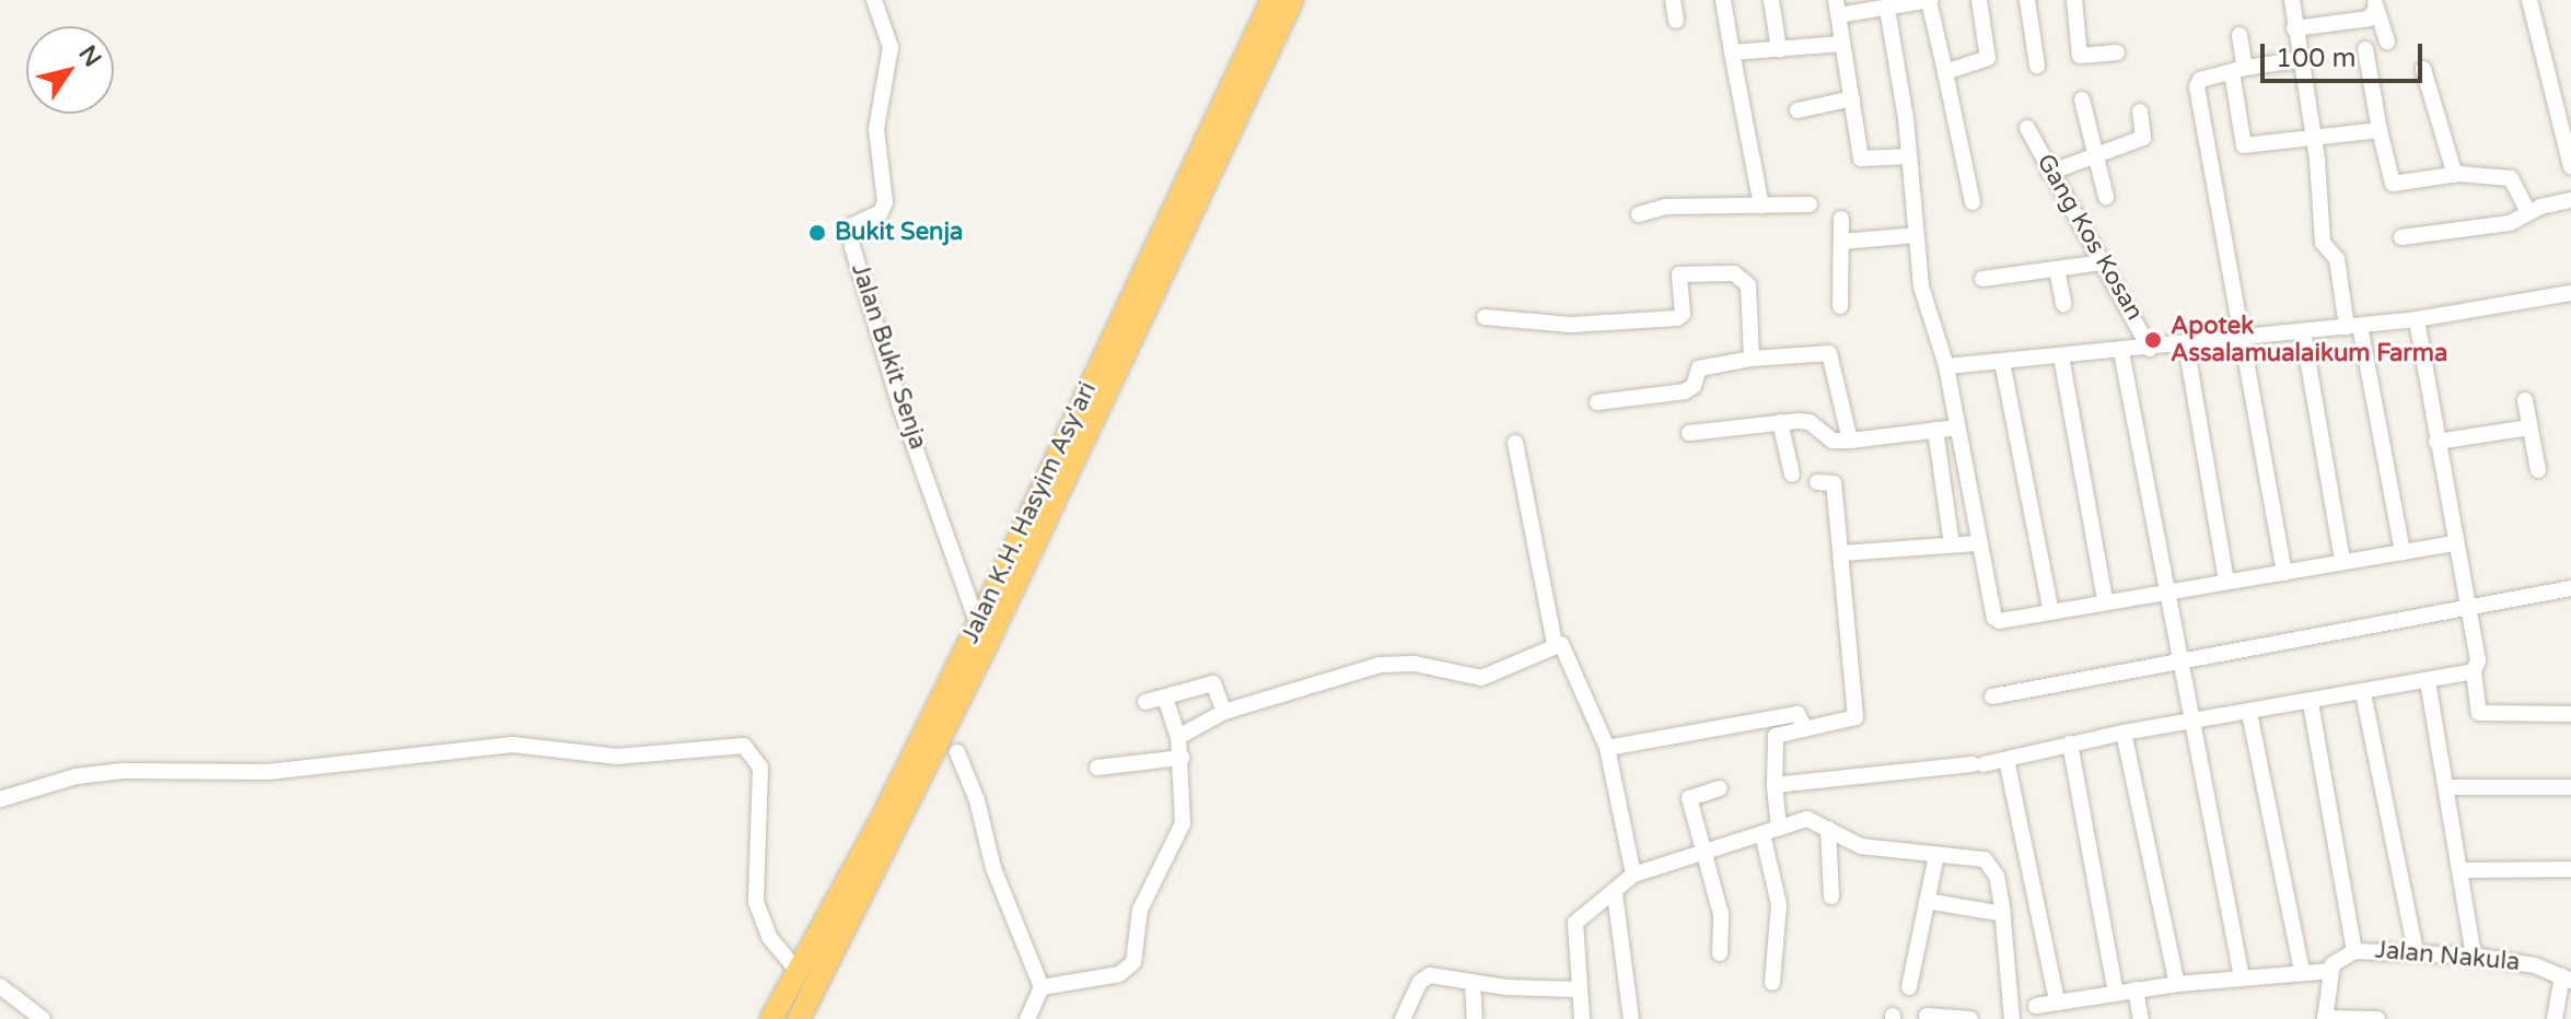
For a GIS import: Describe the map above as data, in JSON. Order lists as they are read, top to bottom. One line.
{"streets":{"highway":["Jalan K.H. Hasyim Asy'ari"],"street":["Gang Kos Kosan","Jalan Bukit Senja","Jalan Nakula"]},"crossings":[["Jalan Bukit Senja","Jalan K.H. Hasyim Asy'ari"]],"places":["Bukit Senja","Apotek Assalamualaikum Farma"],"scale_bar":"100 m","north":"top right"}
